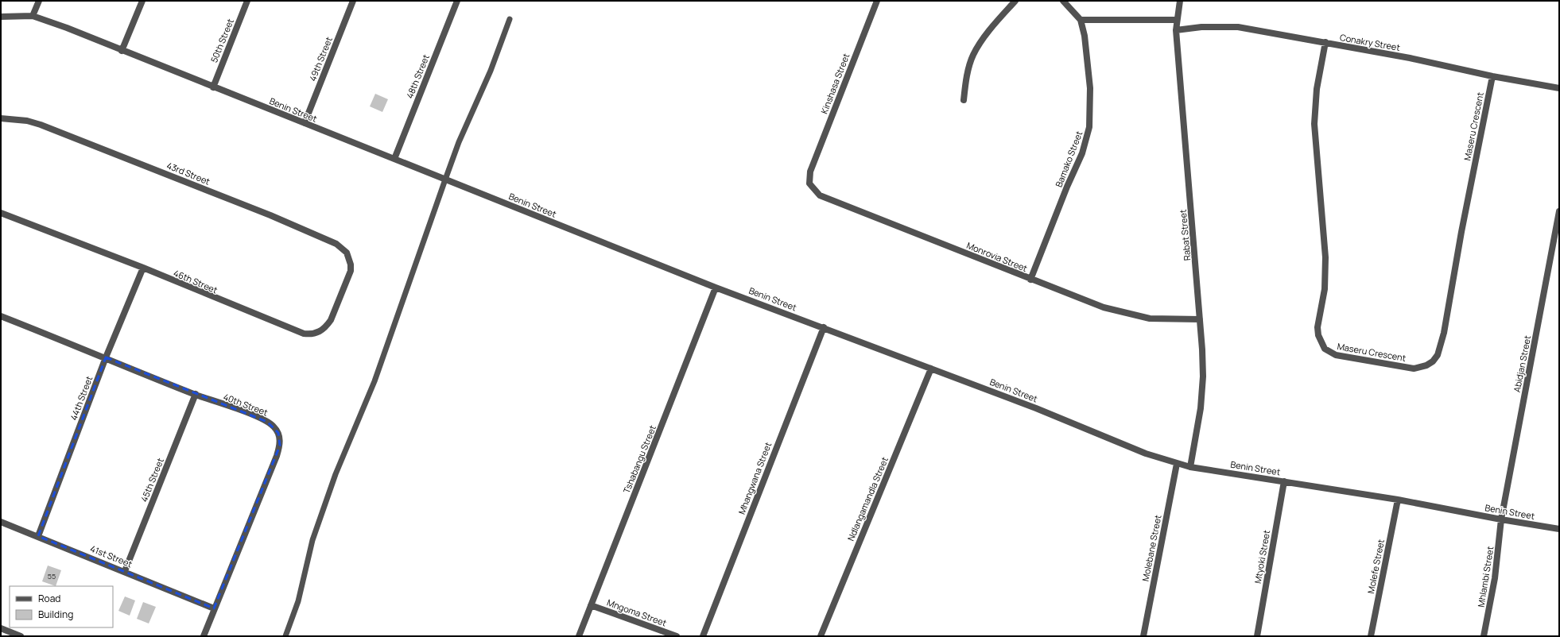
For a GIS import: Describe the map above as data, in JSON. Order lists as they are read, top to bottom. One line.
{"streets":{"street":["50th Street","Conakry Street","49th Street","48th Street","Kinshasa Street","Benin Street","Maseru Crescent","Bamako Street","43rd Street","Rabat Street","Monrovia Street","46th Street","Abidjan Street","44th Street","40th Street","Tshabangu Street","Mhangwana Street","45th Street","Ndlangamandla Street","Molebane Street","41st Street","Mtyoki Street","Molefe Street","Mhlambi Street","Mngoma Street"]},"crossings":[["50th Street","Benin Street"],["Conakry Street","Maseru Crescent"],["Conakry Street","Rabat Street"],["49th Street","Benin Street"],["48th Street","Benin Street"],["Kinshasa Street","Monrovia Street"],["Benin Street","Rabat Street"],["Benin Street","Abidjan Street"],["Benin Street","Tshabangu Street"],["Benin Street","Mhangwana Street"],["Benin Street","Ndlangamandla Street"],["Benin Street","Molebane Street"],["Benin Street","Mtyoki Street"],["Benin Street","Molefe Street"],["Benin Street","Mhlambi Street"],["Bamako Street","Monrovia Street"],["43rd Street","46th Street"],["Rabat Street","Monrovia Street"],["46th Street","44th Street"],["Abidjan Street","Mhlambi Street"],["44th Street","40th Street"],["44th Street","41st Street"],["40th Street","45th Street"],["40th Street","41st Street"],["Tshabangu Street","Mngoma Street"],["45th Street","41st Street"]],"house_numbers":["55"],"legend":["Road","Building"]}
